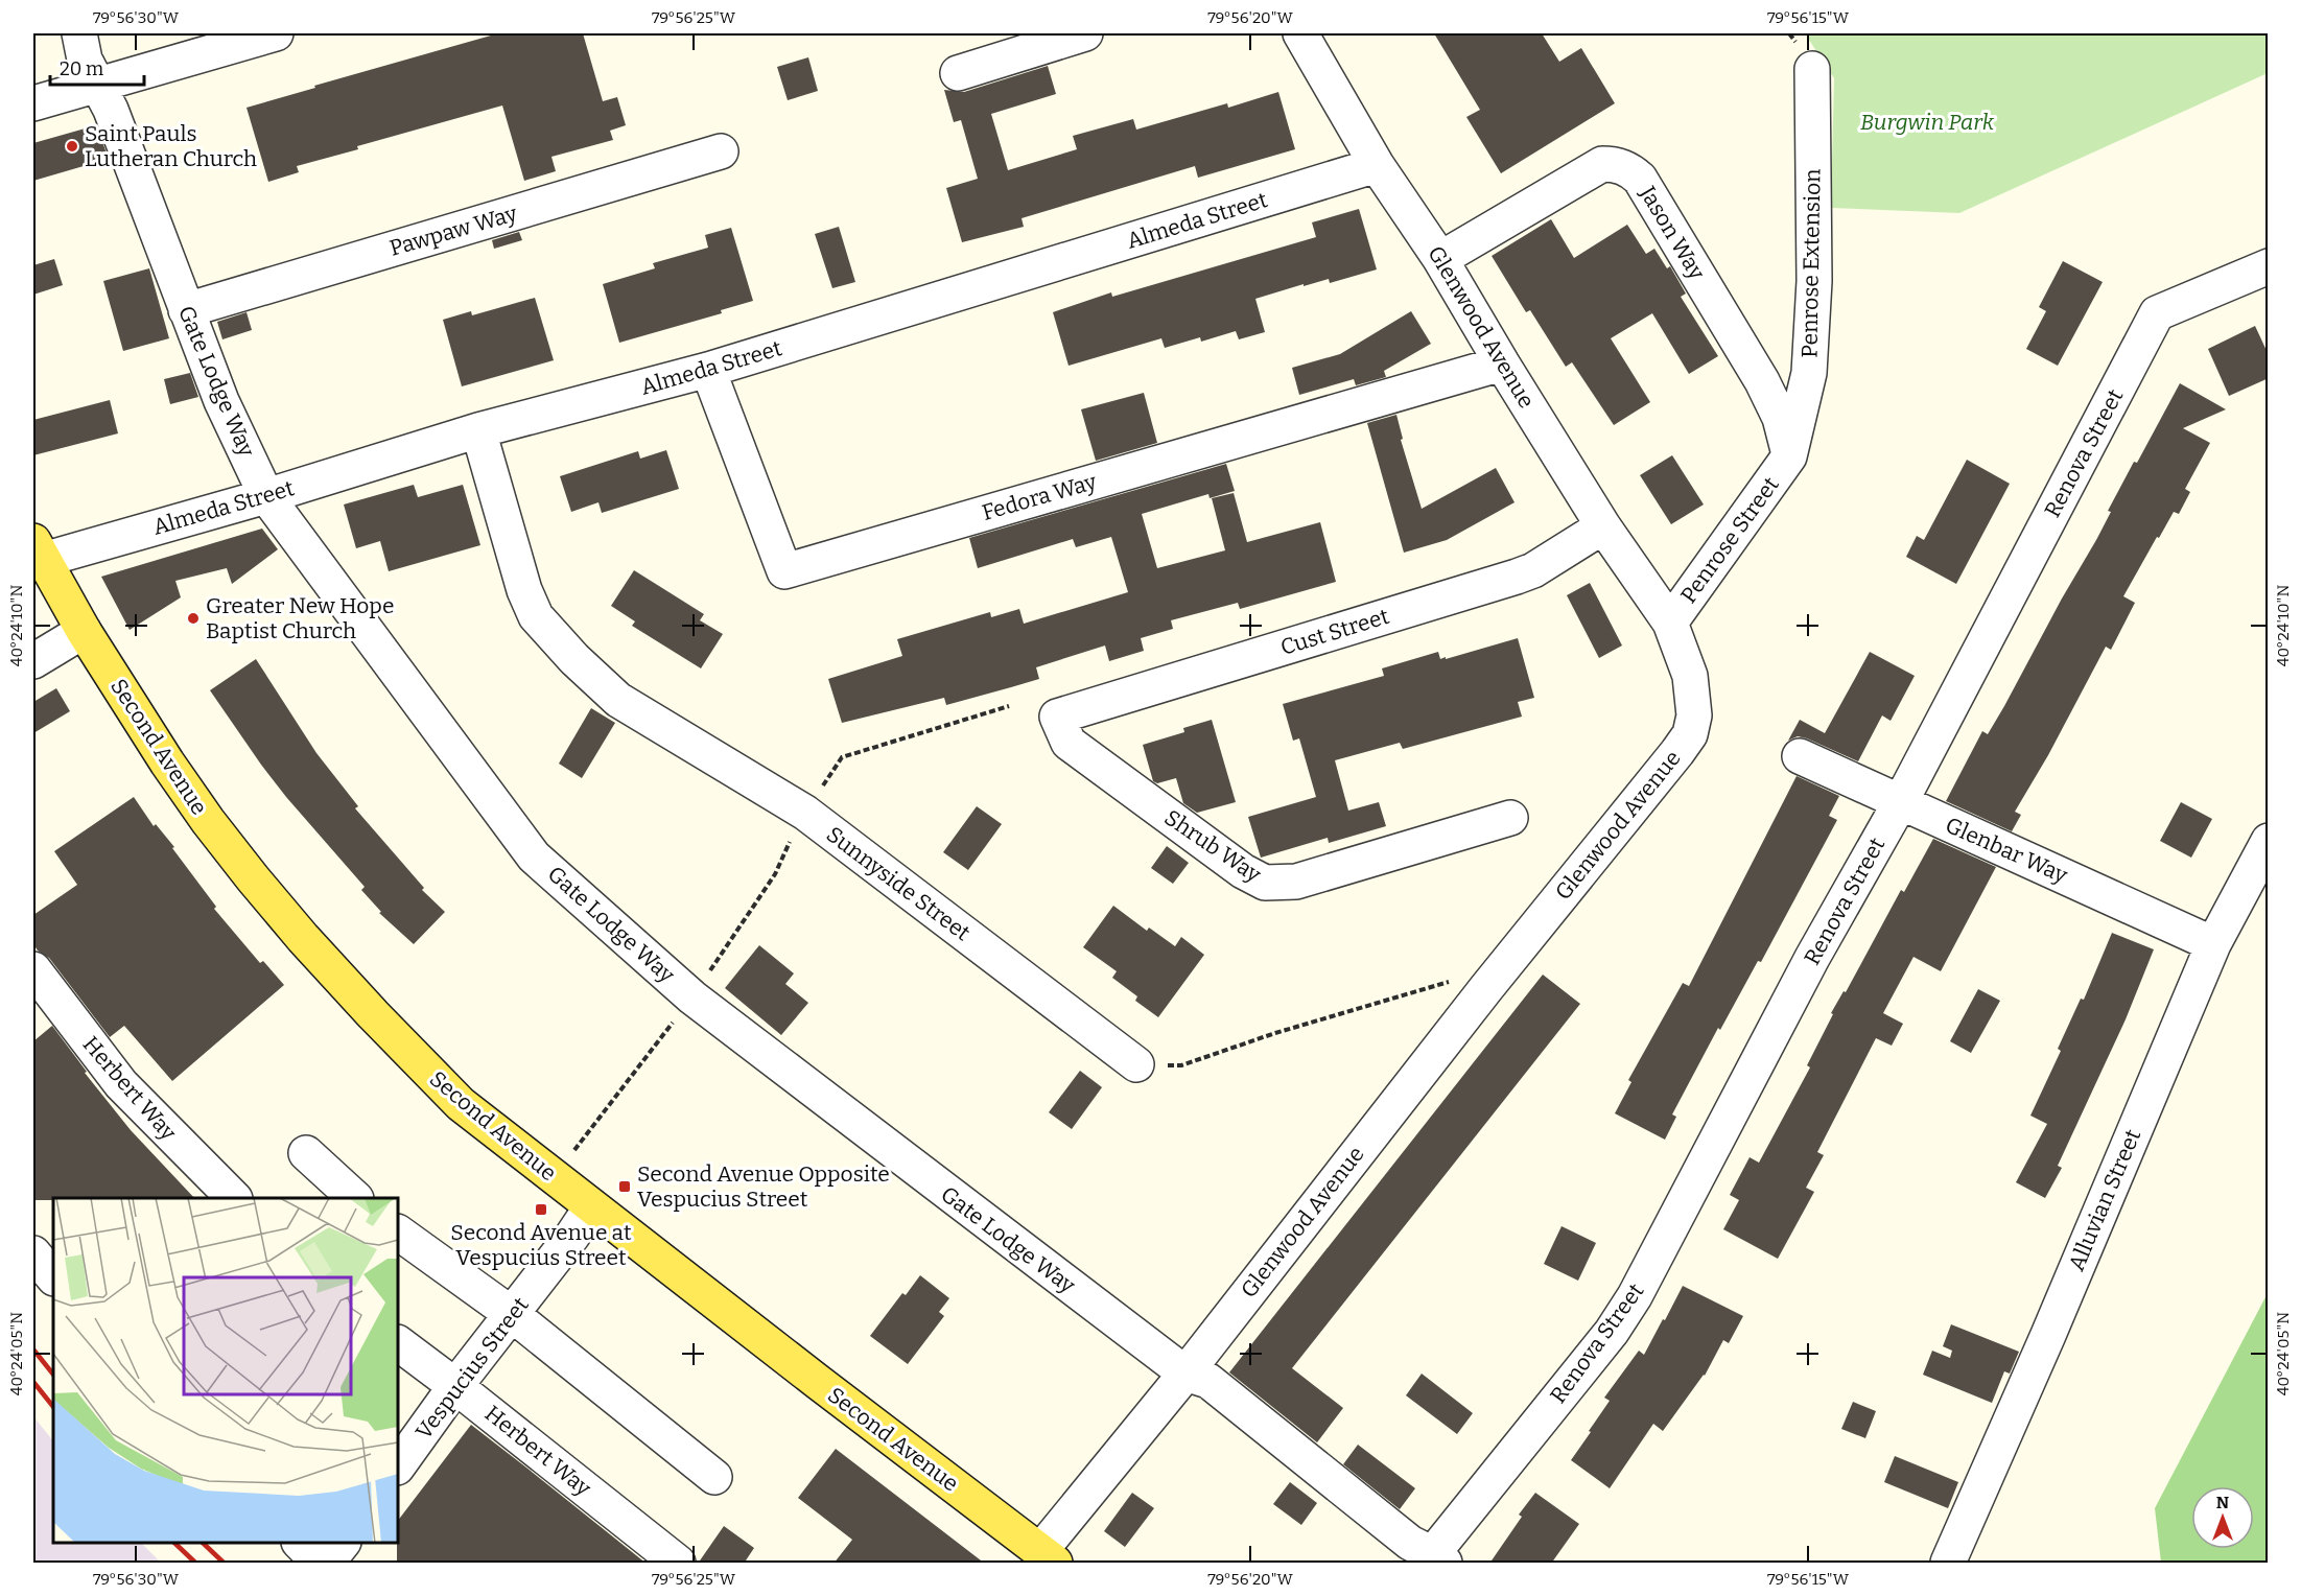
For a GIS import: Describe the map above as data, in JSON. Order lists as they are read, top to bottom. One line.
{"streets":{"main road":["Second Avenue"],"street":["Almeda Street","Pawpaw Way","Jason Way","Penrose Extension","Glenwood Avenue","Gate Lodge Way","Renova Street","Fedora Way","Penrose Street","Cust Street","Shrub Way","Glenbar Way","Sunnyside Street","Herbert Way","Alluvian Street","Vespucius Street"]},"crossings":[["Almeda Street","Glenwood Avenue"],["Almeda Street","Gate Lodge Way"],["Almeda Street","Fedora Way"],["Almeda Street","Second Avenue"],["Almeda Street","Sunnyside Street"],["Pawpaw Way","Gate Lodge Way"],["Jason Way","Penrose Extension"],["Jason Way","Glenwood Avenue"],["Jason Way","Penrose Street"],["Penrose Extension","Penrose Street"],["Glenwood Avenue","Gate Lodge Way"],["Glenwood Avenue","Fedora Way"],["Glenwood Avenue","Penrose Street"],["Glenwood Avenue","Cust Street"],["Glenwood Avenue","Second Avenue"],["Gate Lodge Way","Renova Street"],["Renova Street","Glenbar Way"],["Cust Street","Shrub Way"],["Second Avenue","Vespucius Street"],["Glenbar Way","Alluvian Street"],["Herbert Way","Vespucius Street"]],"parks":["Burgwin Park"],"places":{"other":["Saint Pauls Lutheran Church","Greater New Hope Baptist Church"],"transit":["Second Avenue Opposite Vespucius Street","Second Avenue at Vespucius Street"]},"scale_bar":"20 m","north":"top","coordinates":["79°56'30\"W","79°56'25\"W","79°56'20\"W","79°56'15\"W","40°24'10\"N","40°24'05\"N"]}
